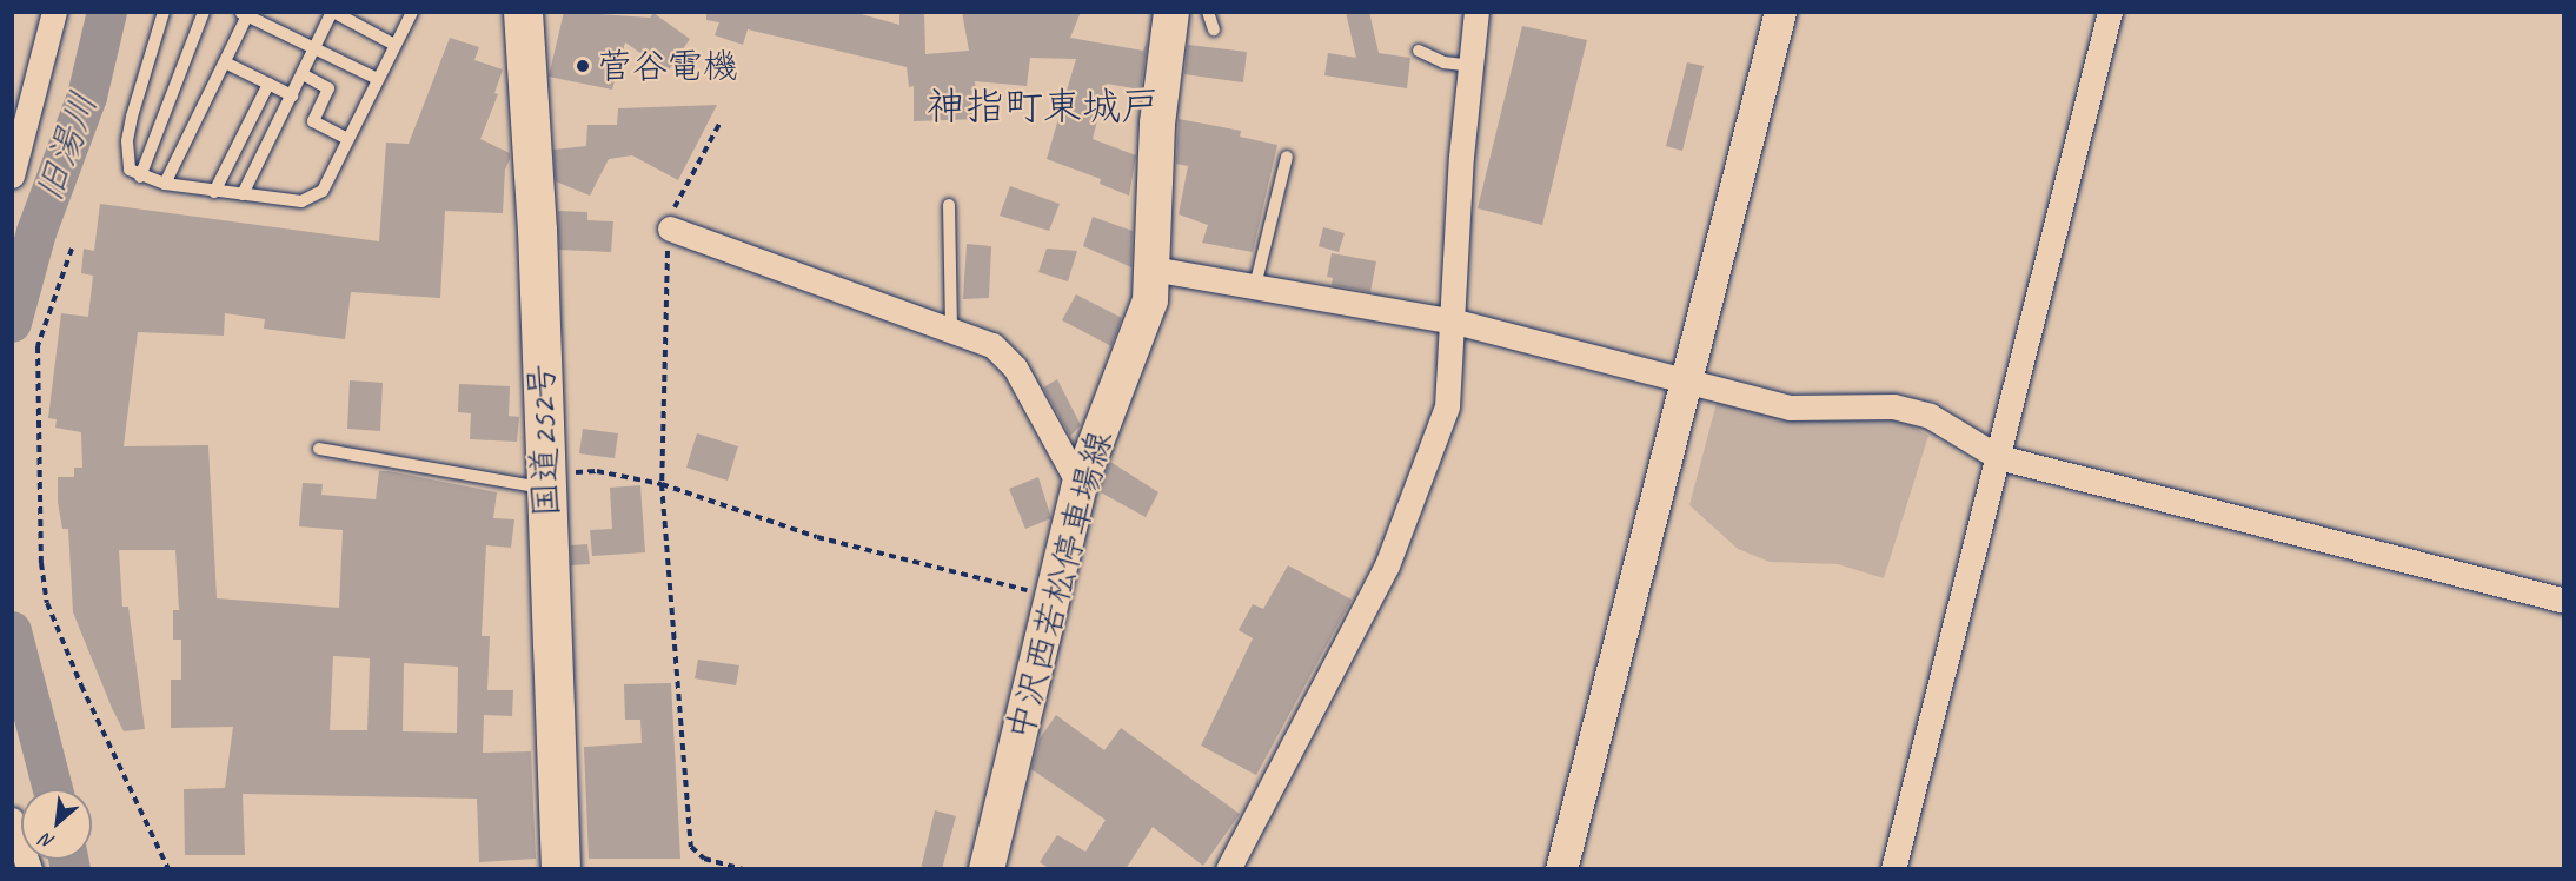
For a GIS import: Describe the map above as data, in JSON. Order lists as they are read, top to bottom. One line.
{"streets":{"highway":["国道252号"],"main road":["中沢西若松停車場線"]},"districts":["神指町東城戸"],"water":["旧湯川"],"places":["菅谷電機"],"north":"bottom left"}
